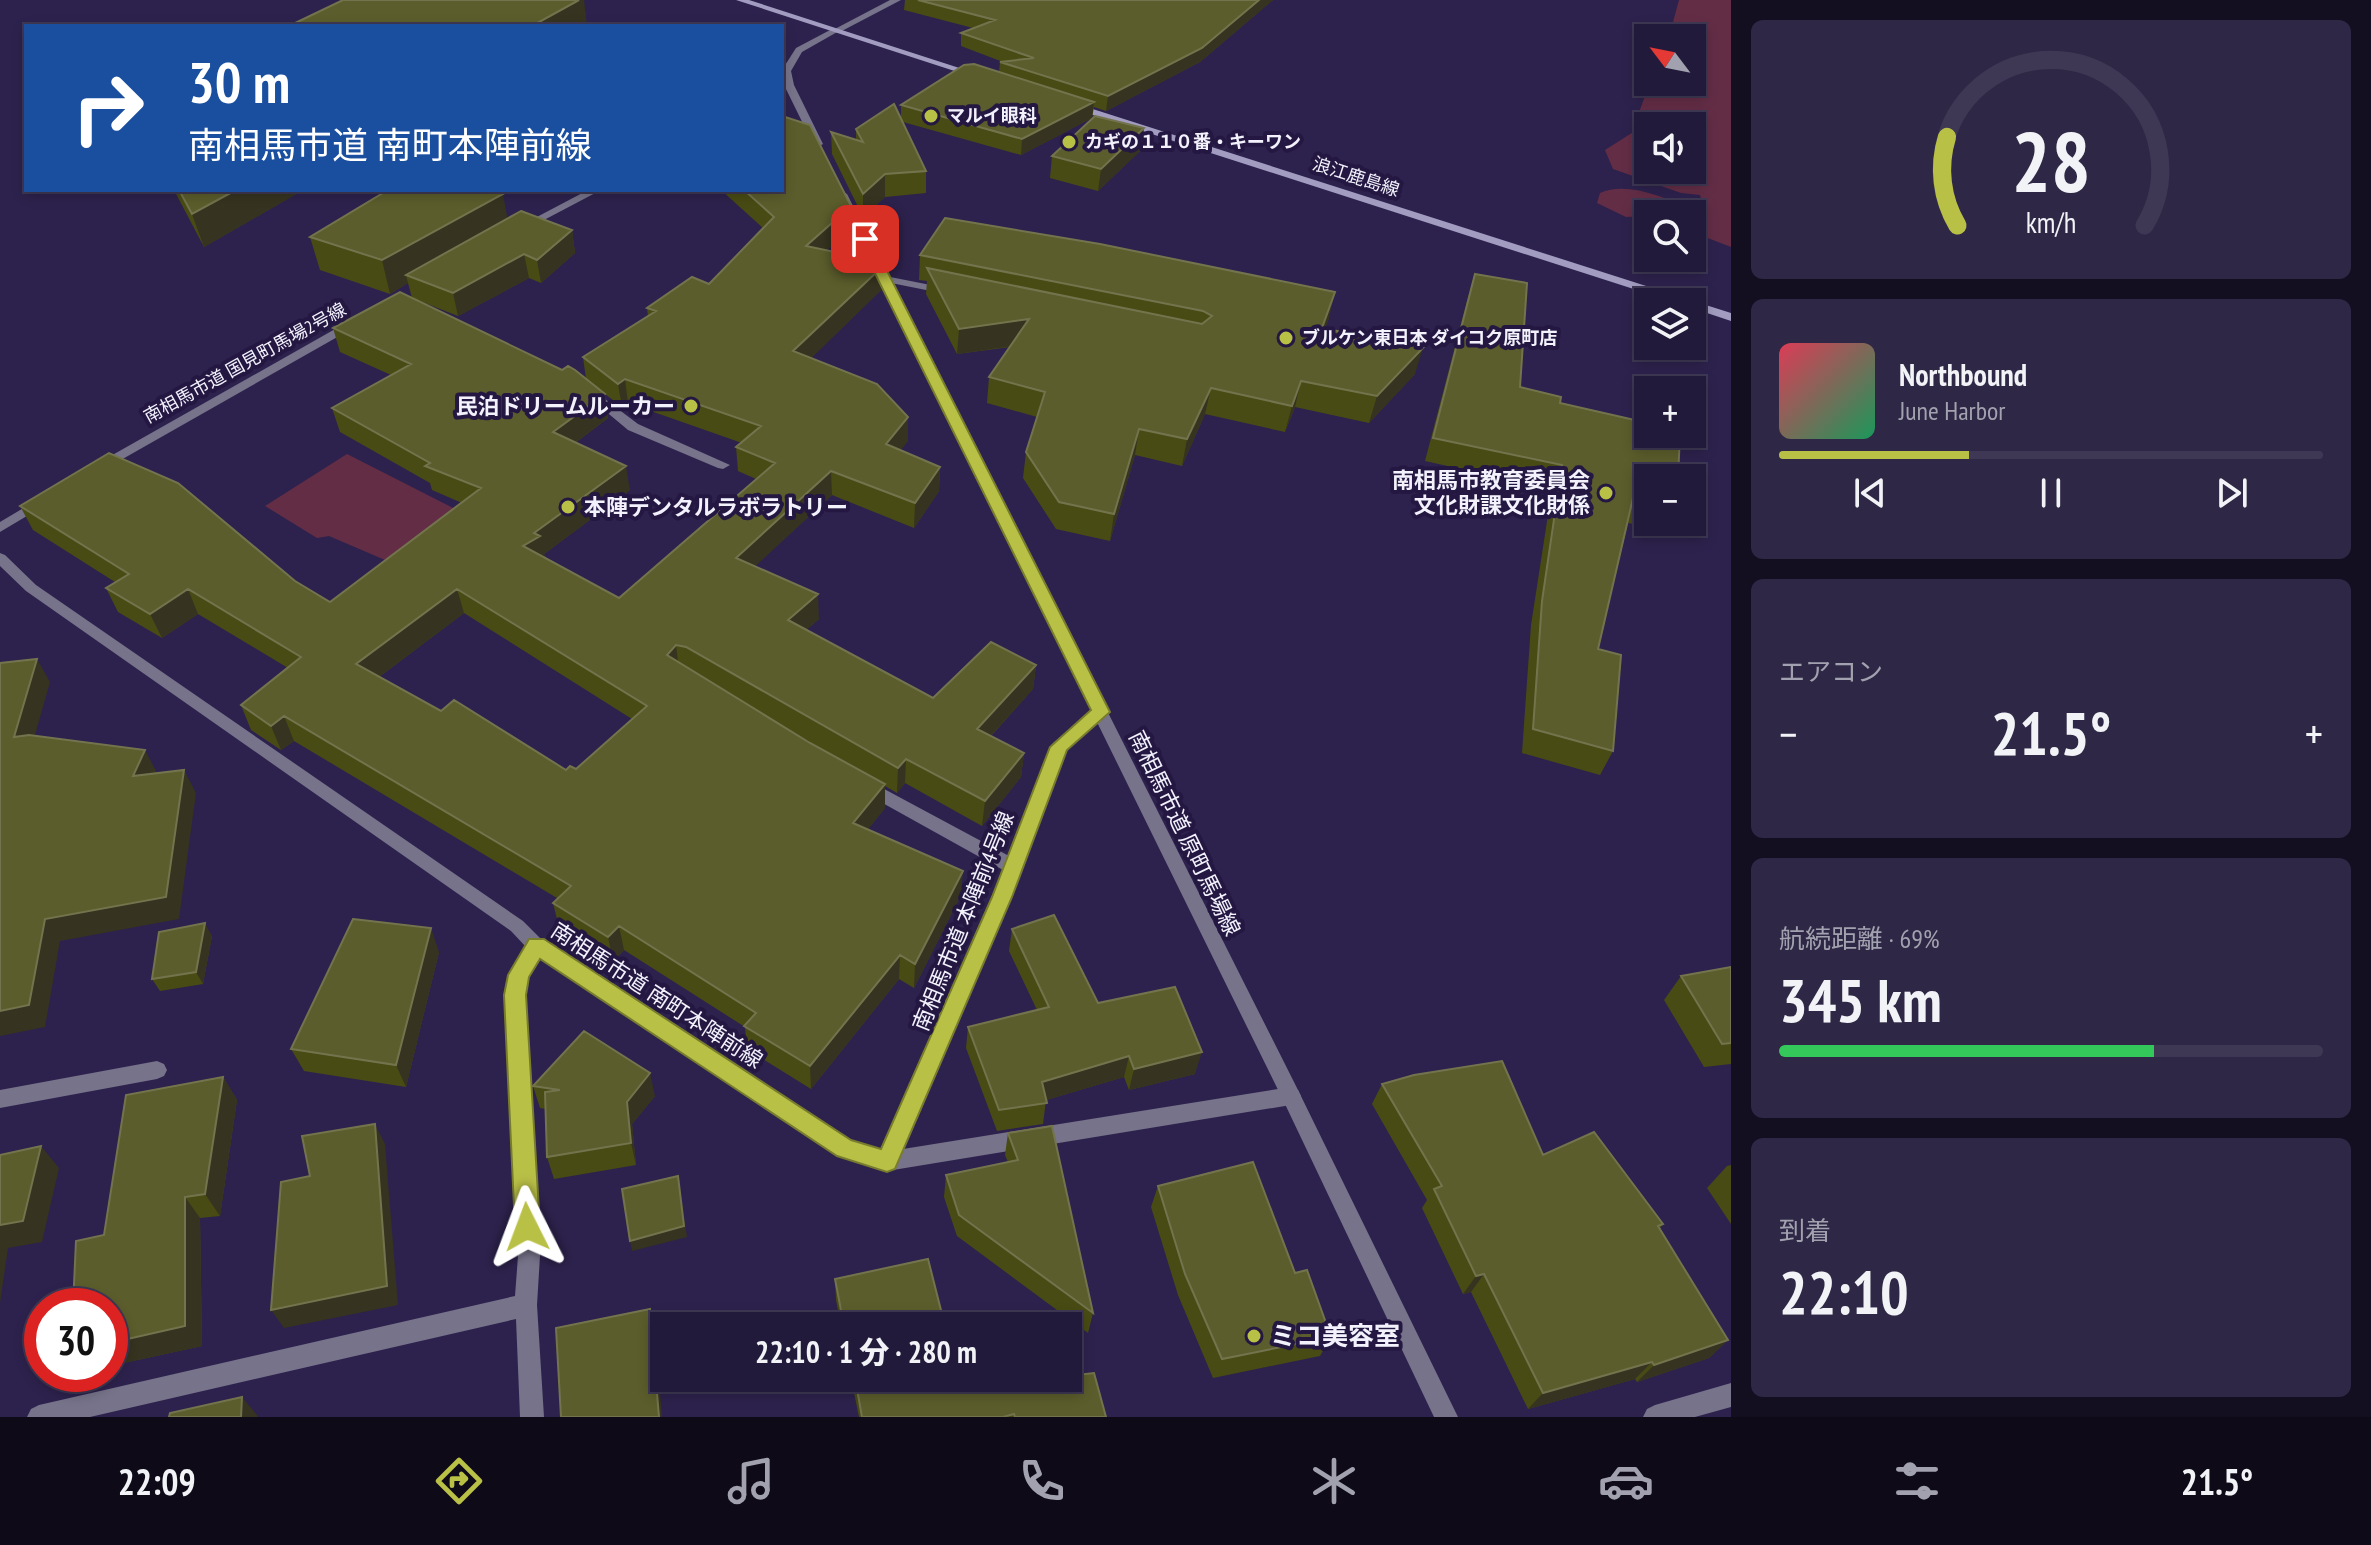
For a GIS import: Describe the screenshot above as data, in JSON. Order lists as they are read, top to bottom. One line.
{"streets":{"main road":["浪江鹿島線"],"street":["南相馬市道 国見町馬場2号線","南相馬市道 原町馬場線","南相馬市道 本陣前4号線","南相馬市道 南町本陣前線"]},"crossings":[["南相馬市道 原町馬場線","南相馬市道 本陣前4号線"],["南相馬市道 原町馬場線","南相馬市道 南町本陣前線"],["南相馬市道 本陣前4号線","南相馬市道 南町本陣前線"]],"places":["マルイ眼科","カギの１１０番・キーワン","ブルケン東日本 ダイコク原町店","民泊ドリームルーカー","南相馬市教育委員会 文化財課文化財係","本陣デンタルラボラトリー","ミコ美容室"],"north":"top left","page":{"map_buttons":["+","−"],"turn":["30 m","南相馬市道 南町本陣前線"],"song":["Northbound","June Harbor"],"tile":["エアコン",["航続距離 · 69%","345 km"],["到着","22:10"]],"heat":["−","21.5°","+"],"limit":"30","trip":"22:10 · 1 分 · 280 m","tabs":["22:09","21.5°"],"gauge":["28","km/h"]}}
